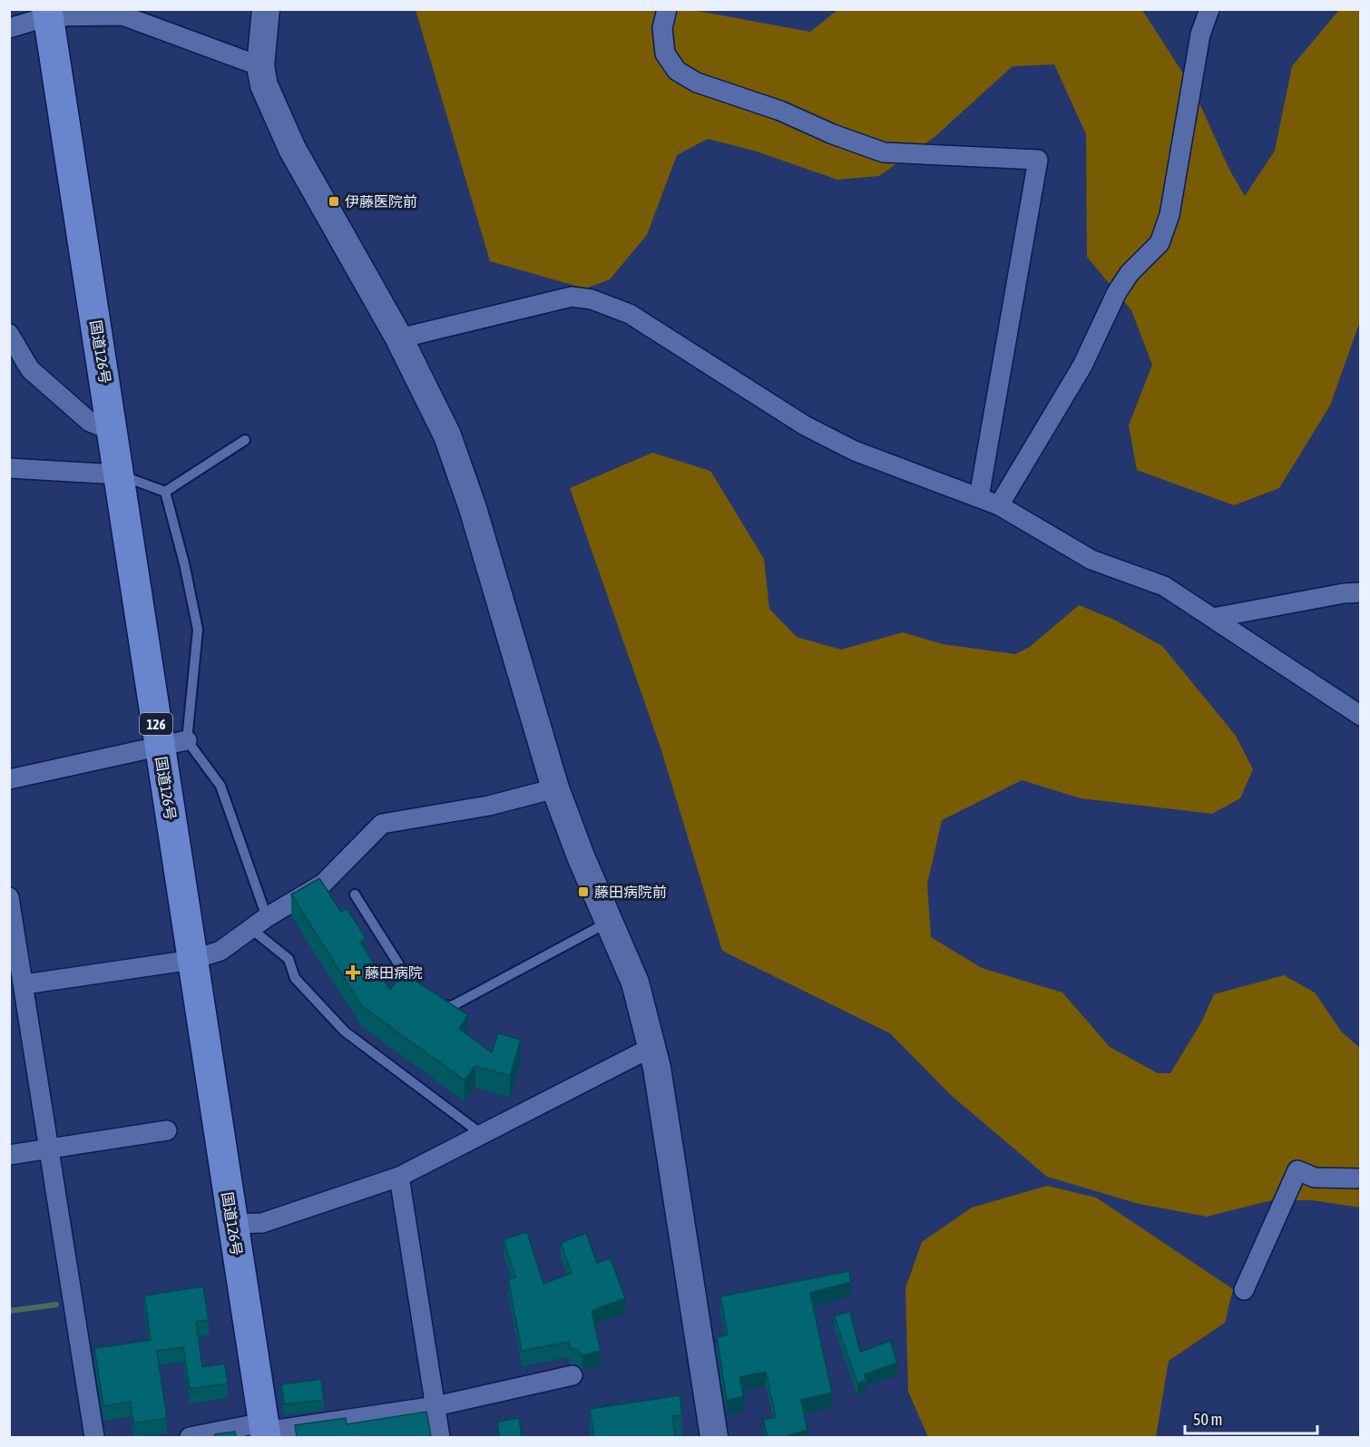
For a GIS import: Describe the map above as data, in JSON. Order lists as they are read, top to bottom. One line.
{"streets":{"highway":["国道126号","126"]},"places":{"transit":["伊藤医院前","藤田病院前"],"health":["藤田病院"]},"scale_bar":"50 m"}
